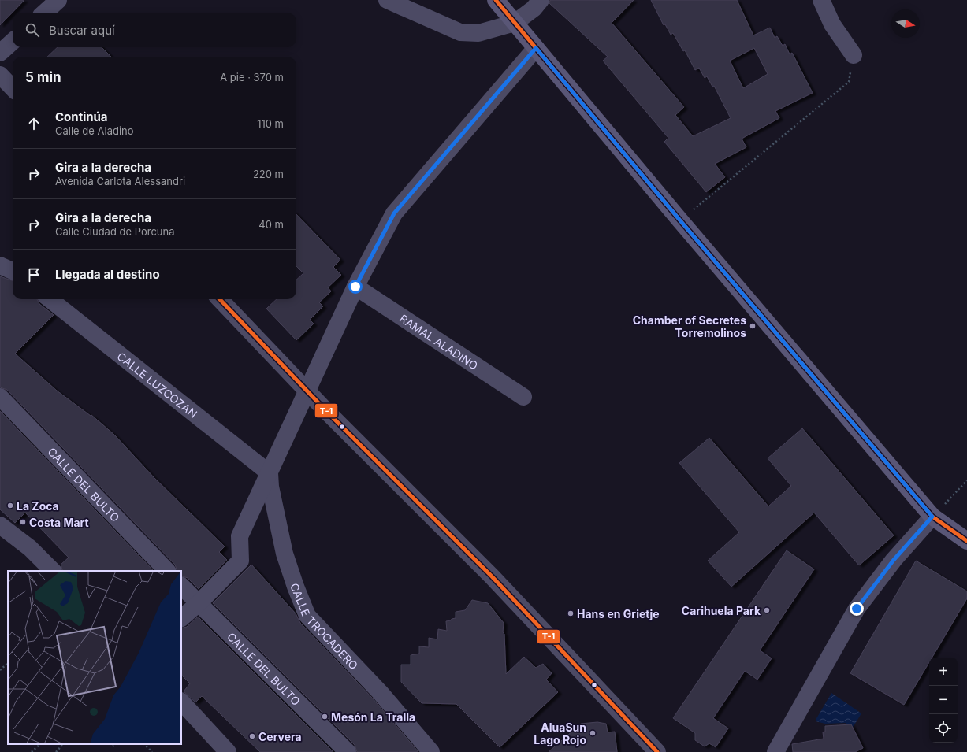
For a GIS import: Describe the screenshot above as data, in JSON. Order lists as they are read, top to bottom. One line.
{"streets":{"street":["RAMAL ALADINO","CALLE LUZCOZAN","CALLE DEL BULTO","CALLE TROCADERO"]},"crossings":[["CALLE LUZCOZAN","CALLE TROCADERO"]],"places":["Chamber of Secretes Torremolinos","La Zoca","Costa Mart","Carihuela Park","Hans en Grietje","Mesón La Tralla","AluaSun Lago Rojo","Cervera"],"lines":["transit line T-1"],"north":"right","page":{"search":"Buscar aquí","heading":["5 min","A pie · 370 m"],"list":[["Continúa","Calle de Aladino","110 m"],["Gira a la derecha","Avenida Carlota Alessandri","220 m"],["Gira a la derecha","Calle Ciudad de Porcuna","40 m"],"Llegada al destino"],"map_buttons":["+","−"]}}
